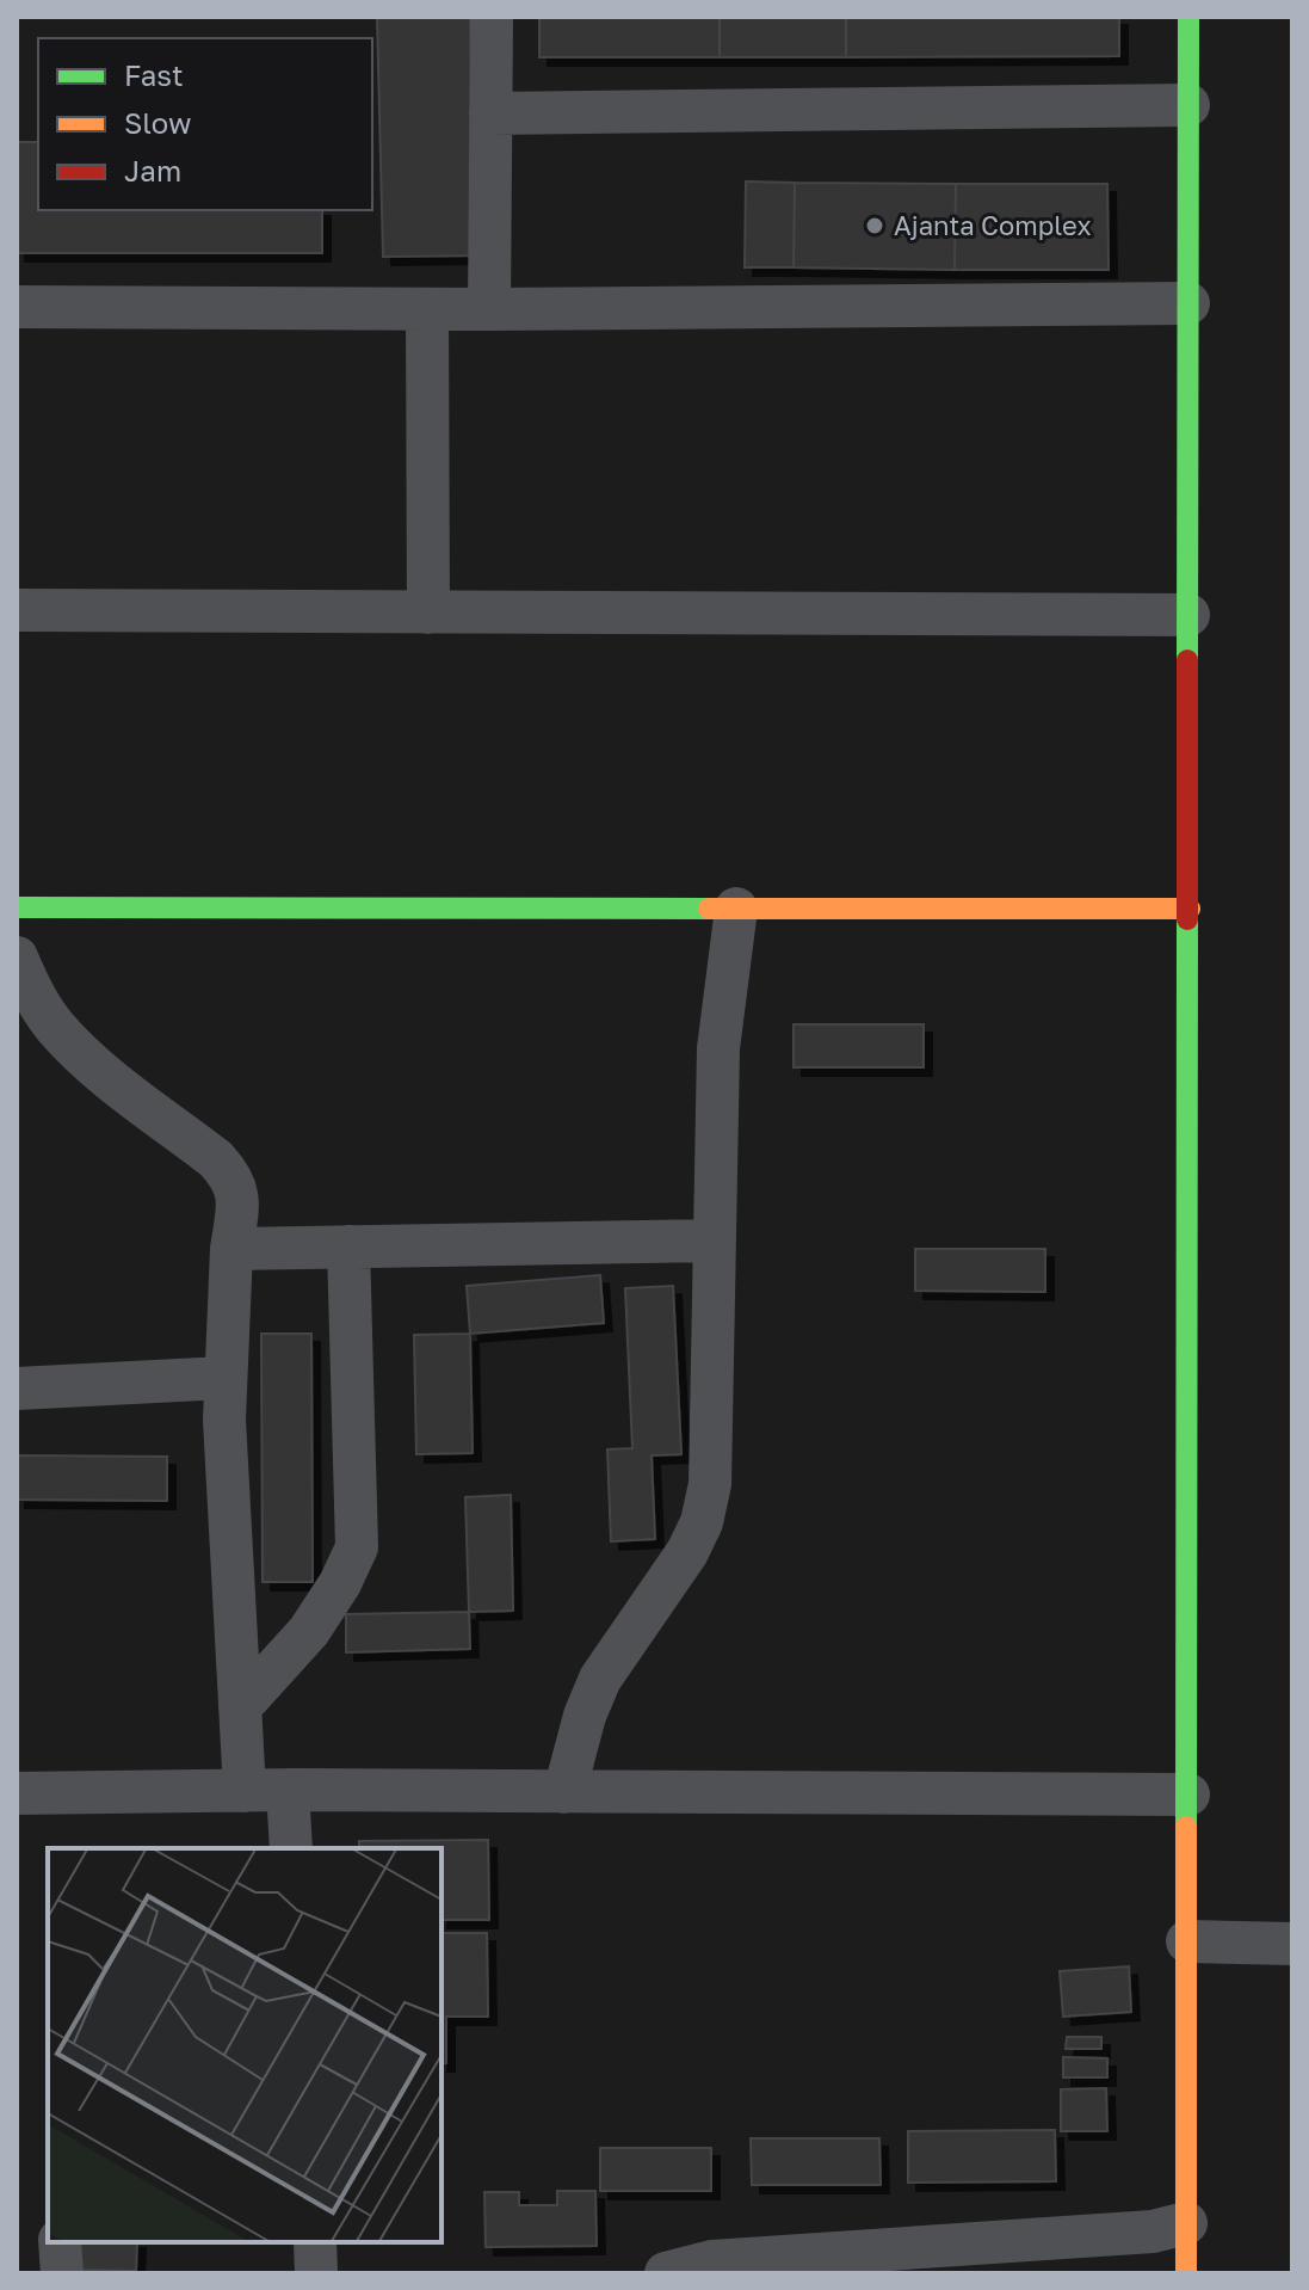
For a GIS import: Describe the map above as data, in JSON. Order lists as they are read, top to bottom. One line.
{"places":["Ajanta Complex"],"legend":["Fast","Slow","Jam"]}
